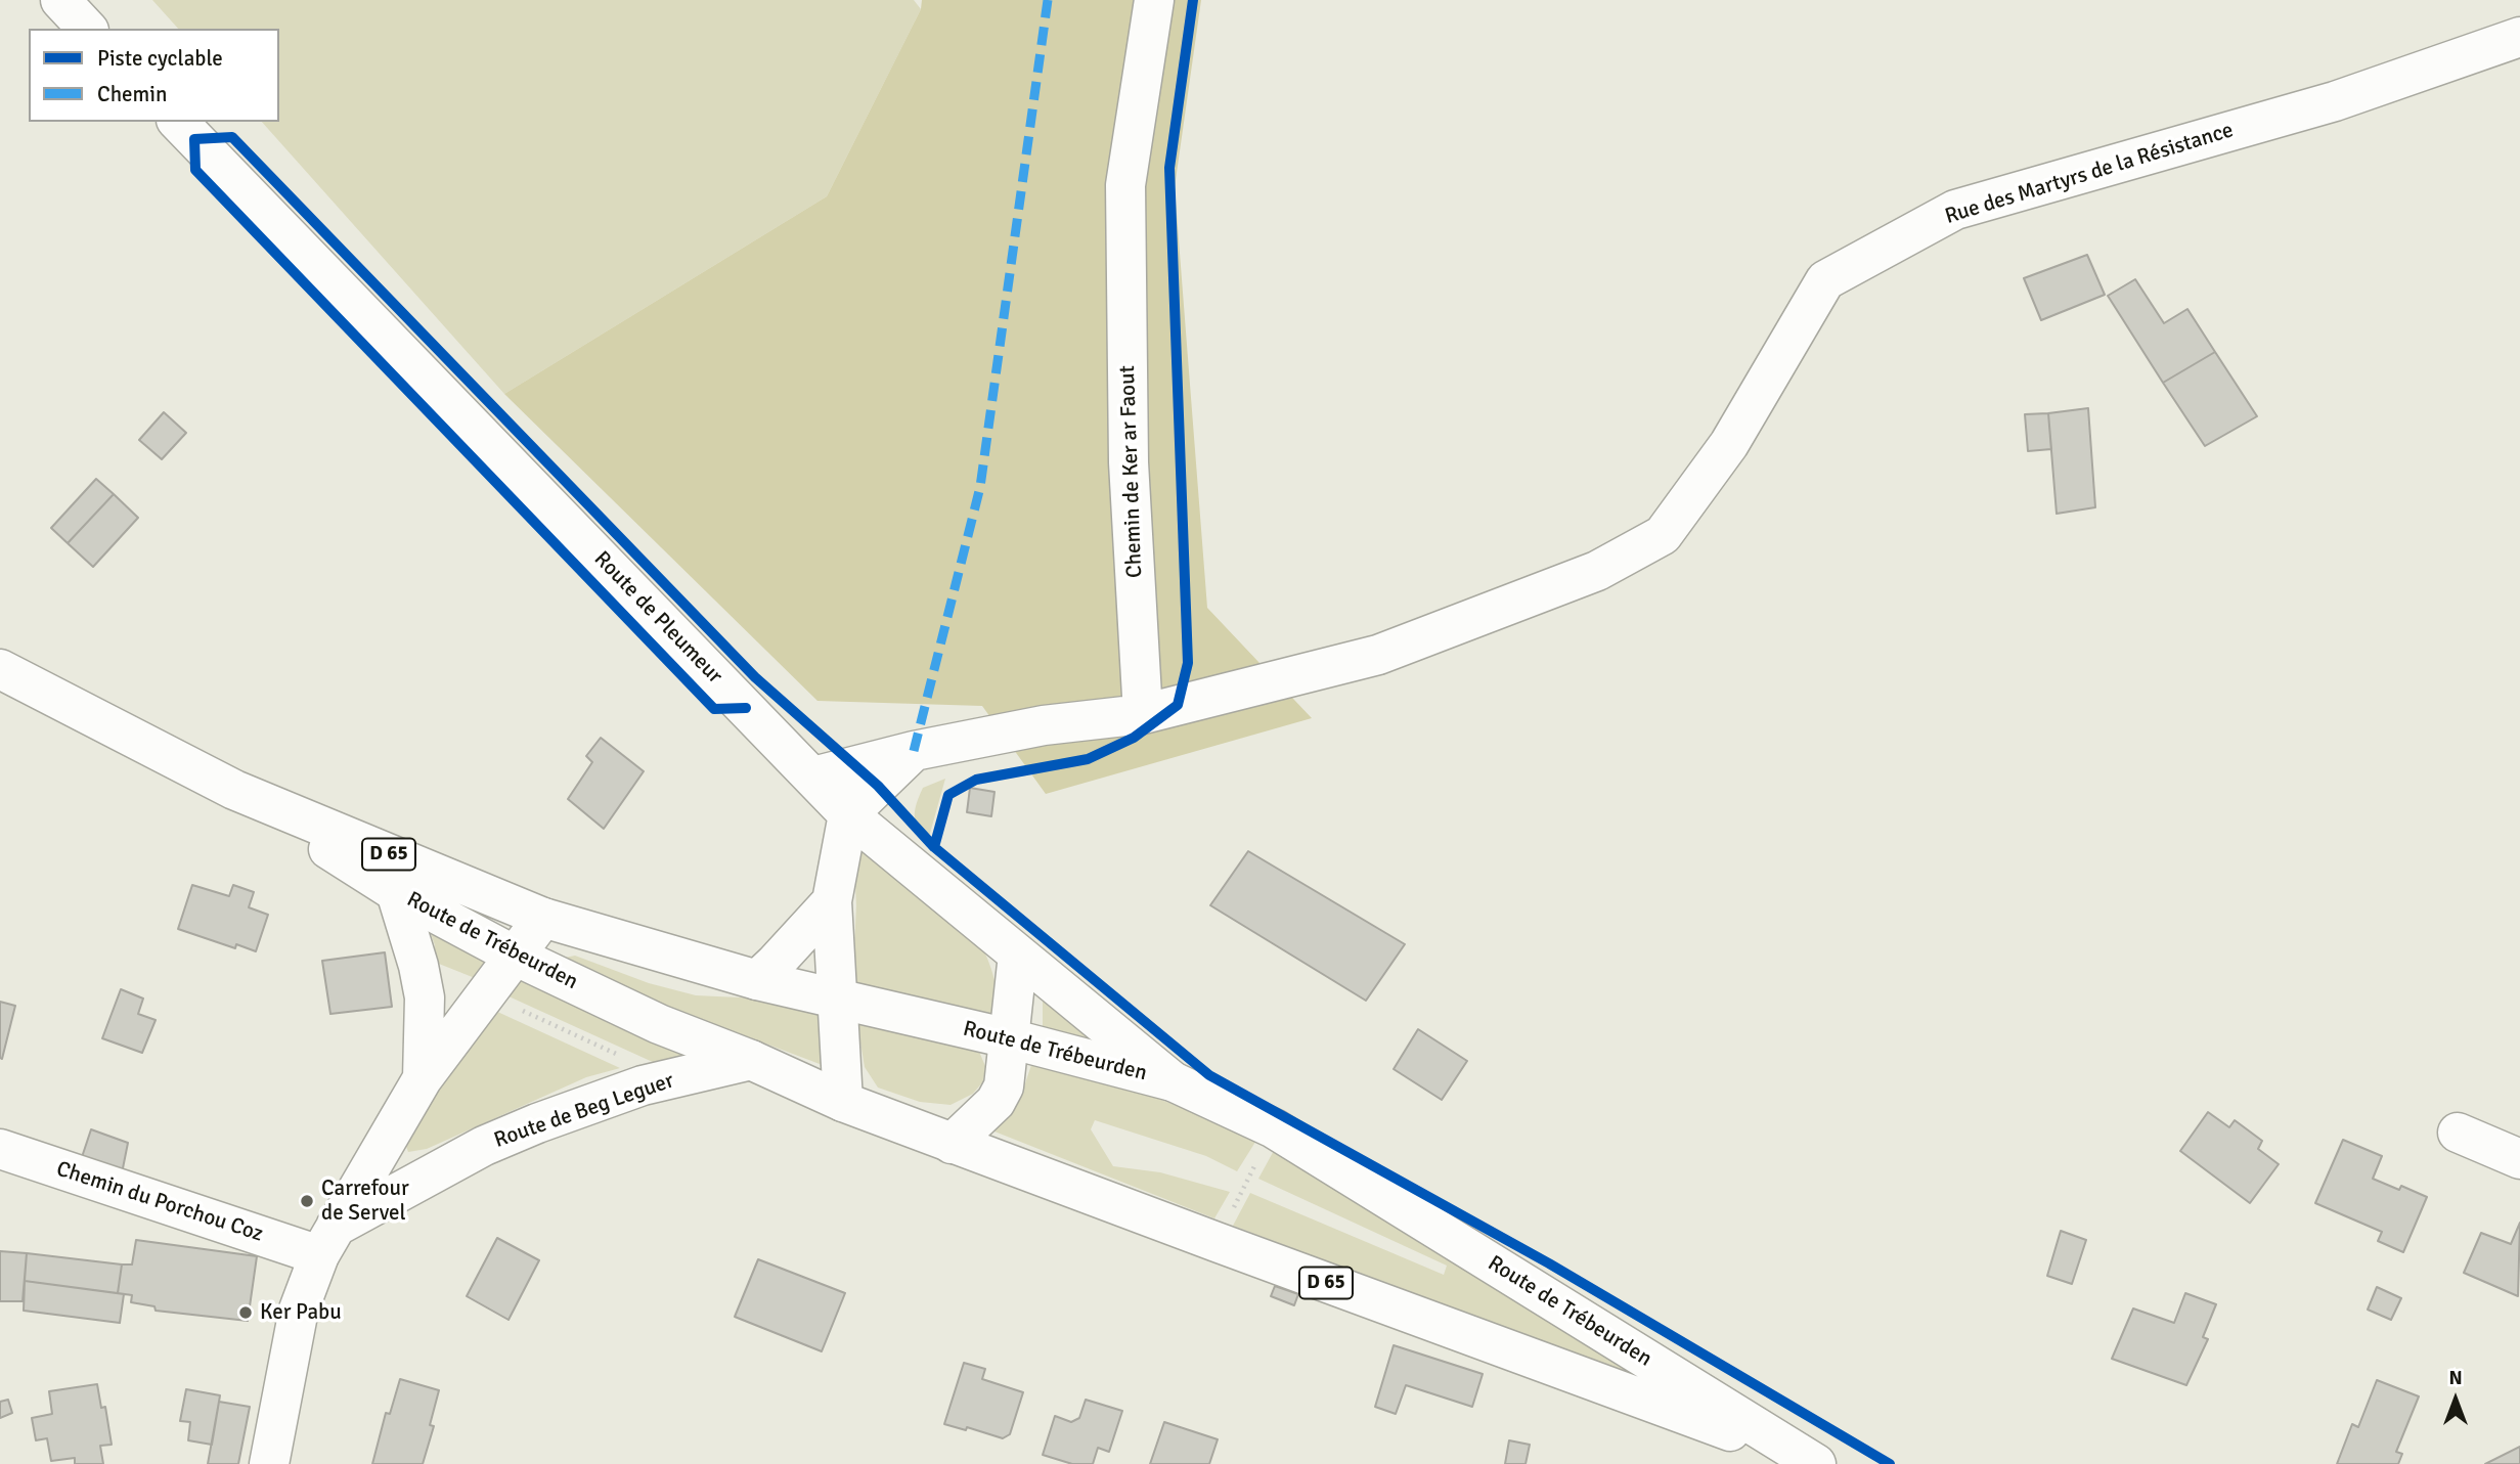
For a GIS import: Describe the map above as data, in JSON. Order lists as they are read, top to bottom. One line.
{"streets":{"main road":["Rue des Martyrs de la Résistance","Chemin de Ker ar Faout","Route de Pleumeur","D 65","Route de Trébeurden","Route de Beg Leguer","Chemin du Porchou Coz"]},"crossings":[["Rue des Martyrs de la Résistance","Chemin de Ker ar Faout"],["Route de Pleumeur","Route de Trébeurden"],["Route de Trébeurden","Route de Beg Leguer"],["Route de Beg Leguer","Chemin du Porchou Coz"]],"places":["Carrefour de Servel","Ker Pabu"],"legend":["Piste cyclable","Chemin"],"north":"top"}
